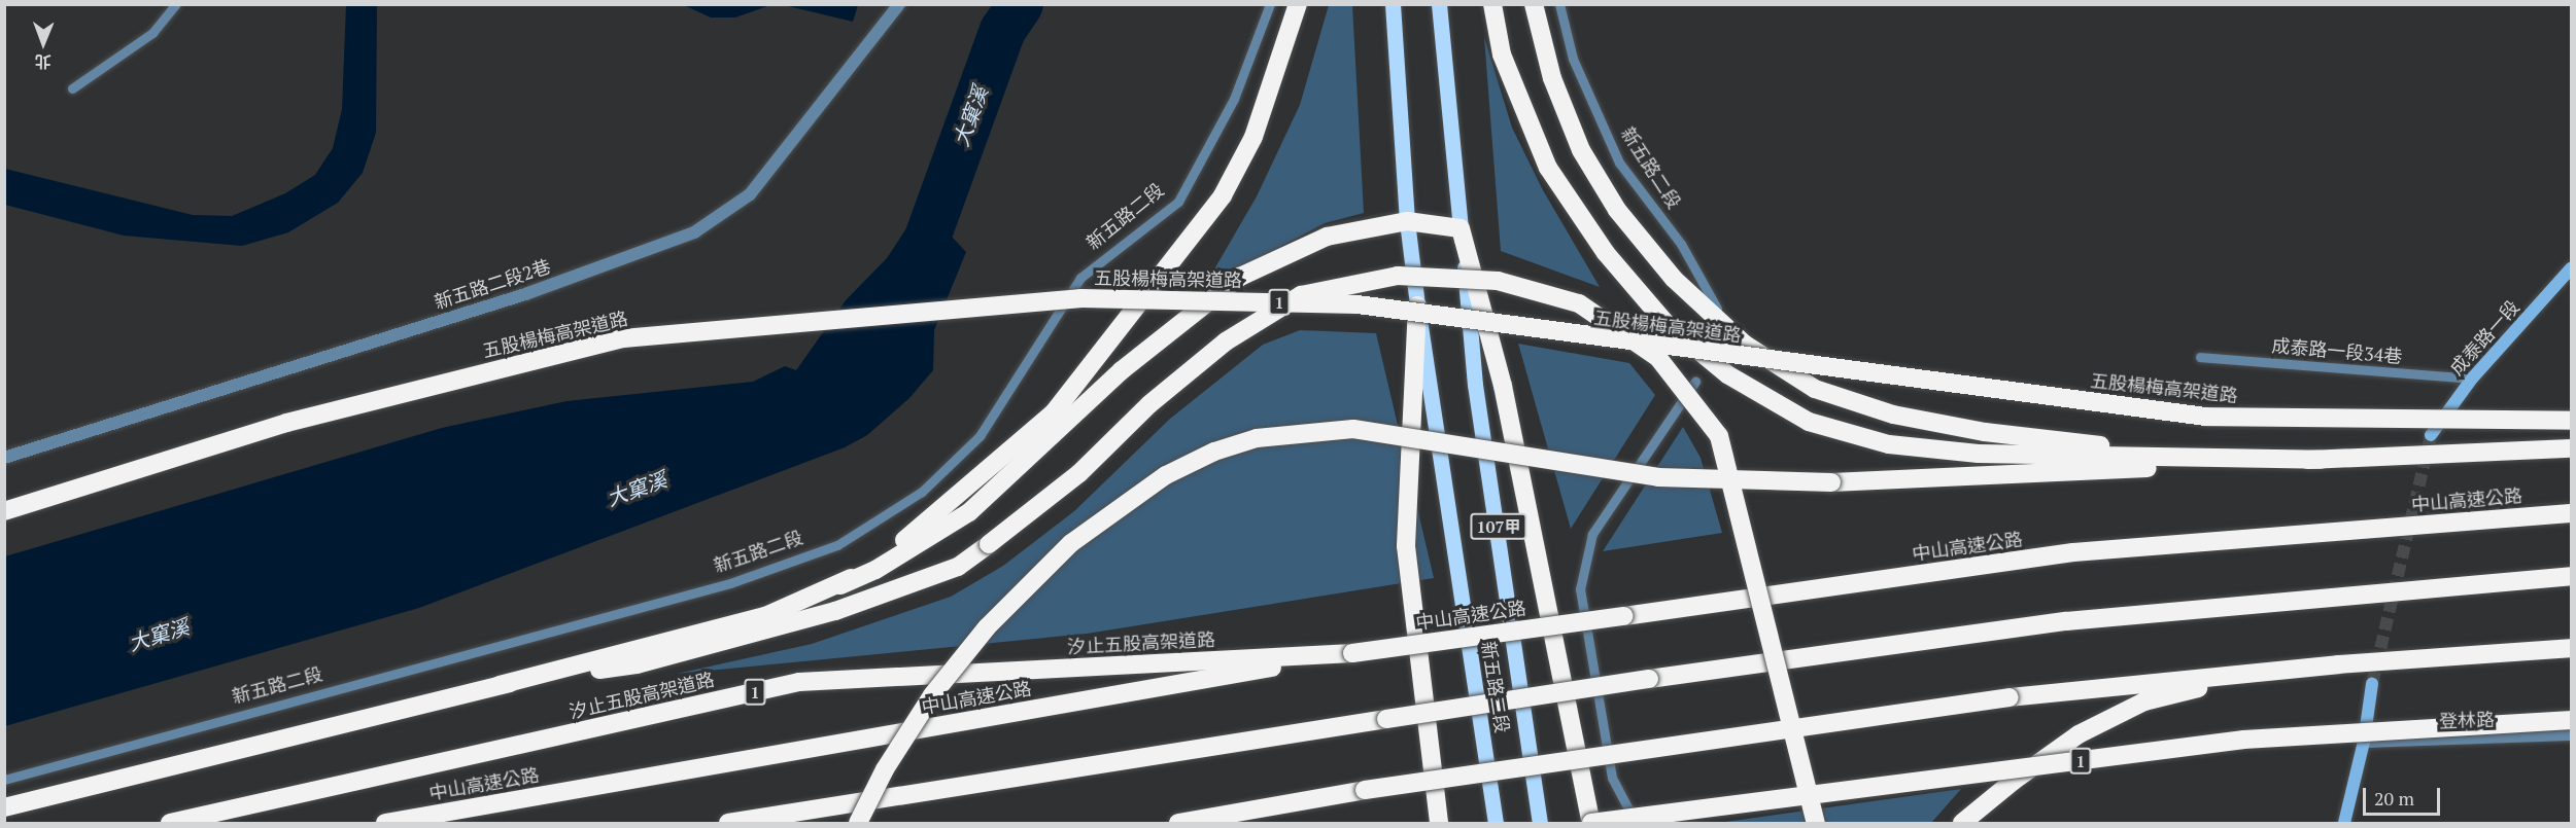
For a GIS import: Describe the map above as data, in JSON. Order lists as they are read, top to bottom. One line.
{"streets":{"highway":["五股楊梅高架道路","1","中山高速公路","汐止五股高架道路"],"main road":["新五路二段","成泰路一段","107甲"],"street":["新五路二段2巷","登林路"],"lane":["成泰路一段34巷"]},"crossings":[["成泰路一段","成泰路一段34巷"],["中山高速公路","汐止五股高架道路"]],"water":["大窠溪"],"scale_bar":"20 m","north":"bottom"}
